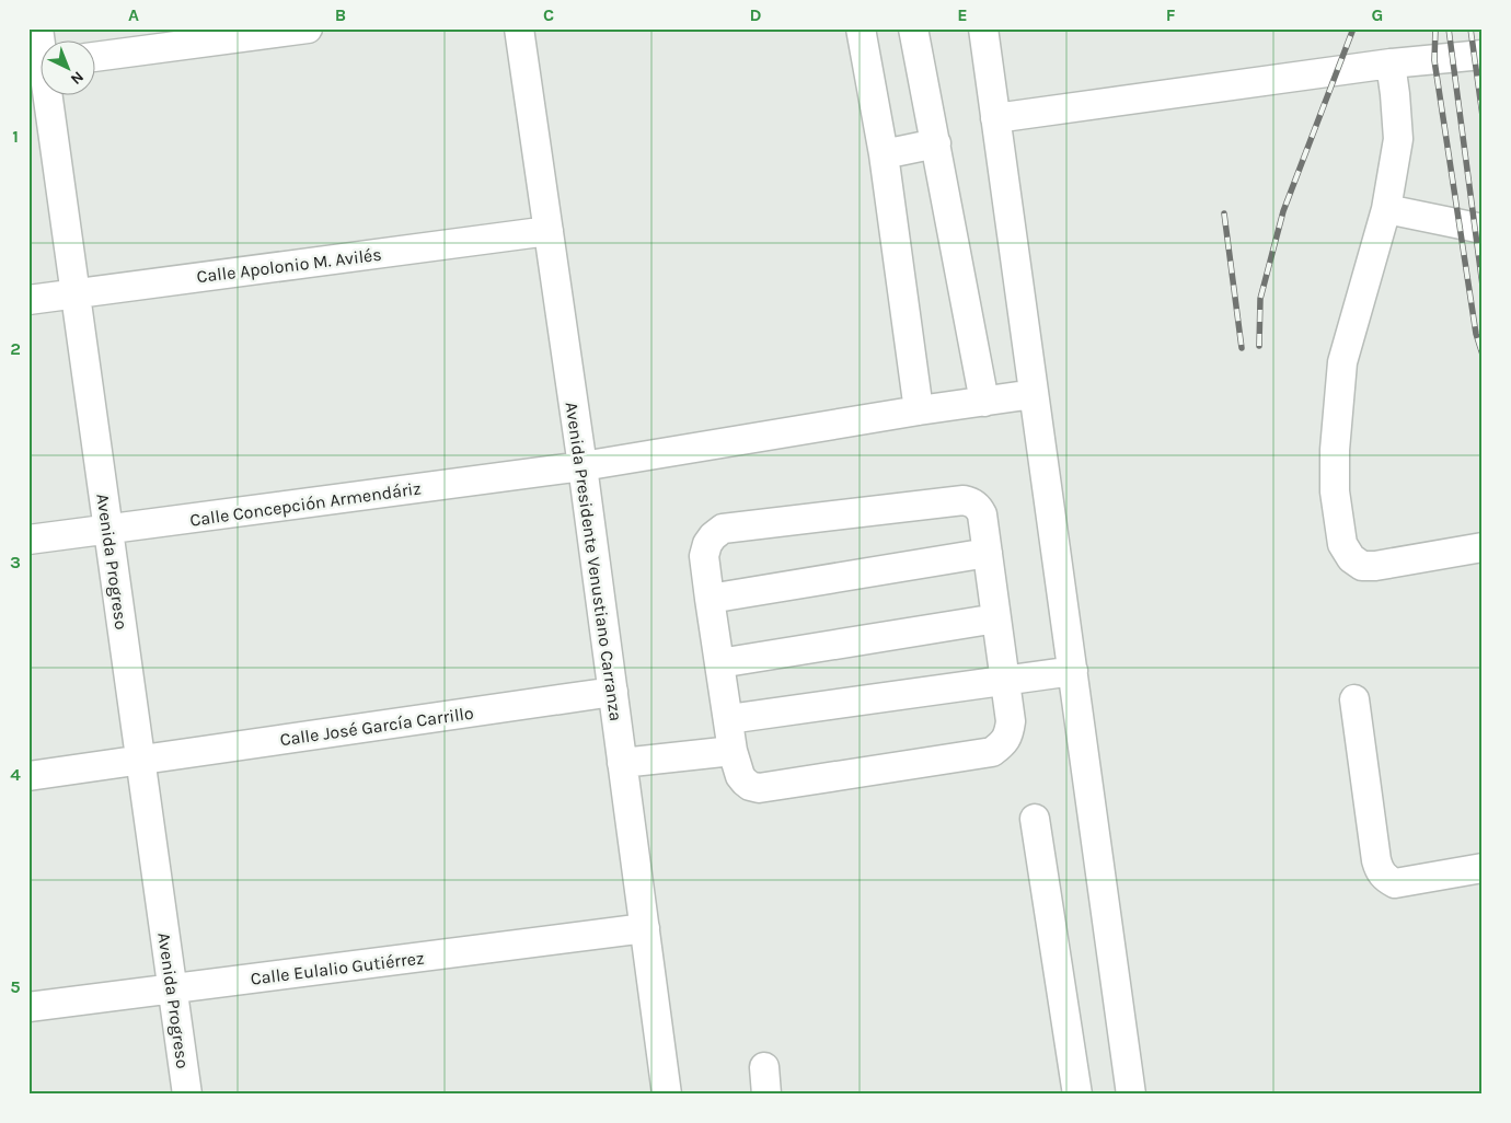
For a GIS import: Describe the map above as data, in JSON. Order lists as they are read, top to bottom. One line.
{"streets":{"street":["Calle Apolonio M. Avilés","Calle Concepción Armendáriz","Avenida Progreso","Avenida Presidente Venustiano Carranza","Calle José García Carrillo","Calle Eulalio Gutiérrez"]},"crossings":[["Calle Apolonio M. Avilés","Avenida Progreso"],["Calle Apolonio M. Avilés","Avenida Presidente Venustiano Carranza"],["Calle Concepción Armendáriz","Avenida Progreso"],["Calle Concepción Armendáriz","Avenida Presidente Venustiano Carranza"],["Avenida Progreso","Calle José García Carrillo"],["Avenida Progreso","Calle Eulalio Gutiérrez"],["Avenida Presidente Venustiano Carranza","Calle José García Carrillo"],["Avenida Presidente Venustiano Carranza","Calle Eulalio Gutiérrez"]],"north":"bottom right","grid":{"columns":["A","B","C","D","E","F","G"],"rows":["1","2","3","4","5"]}}
